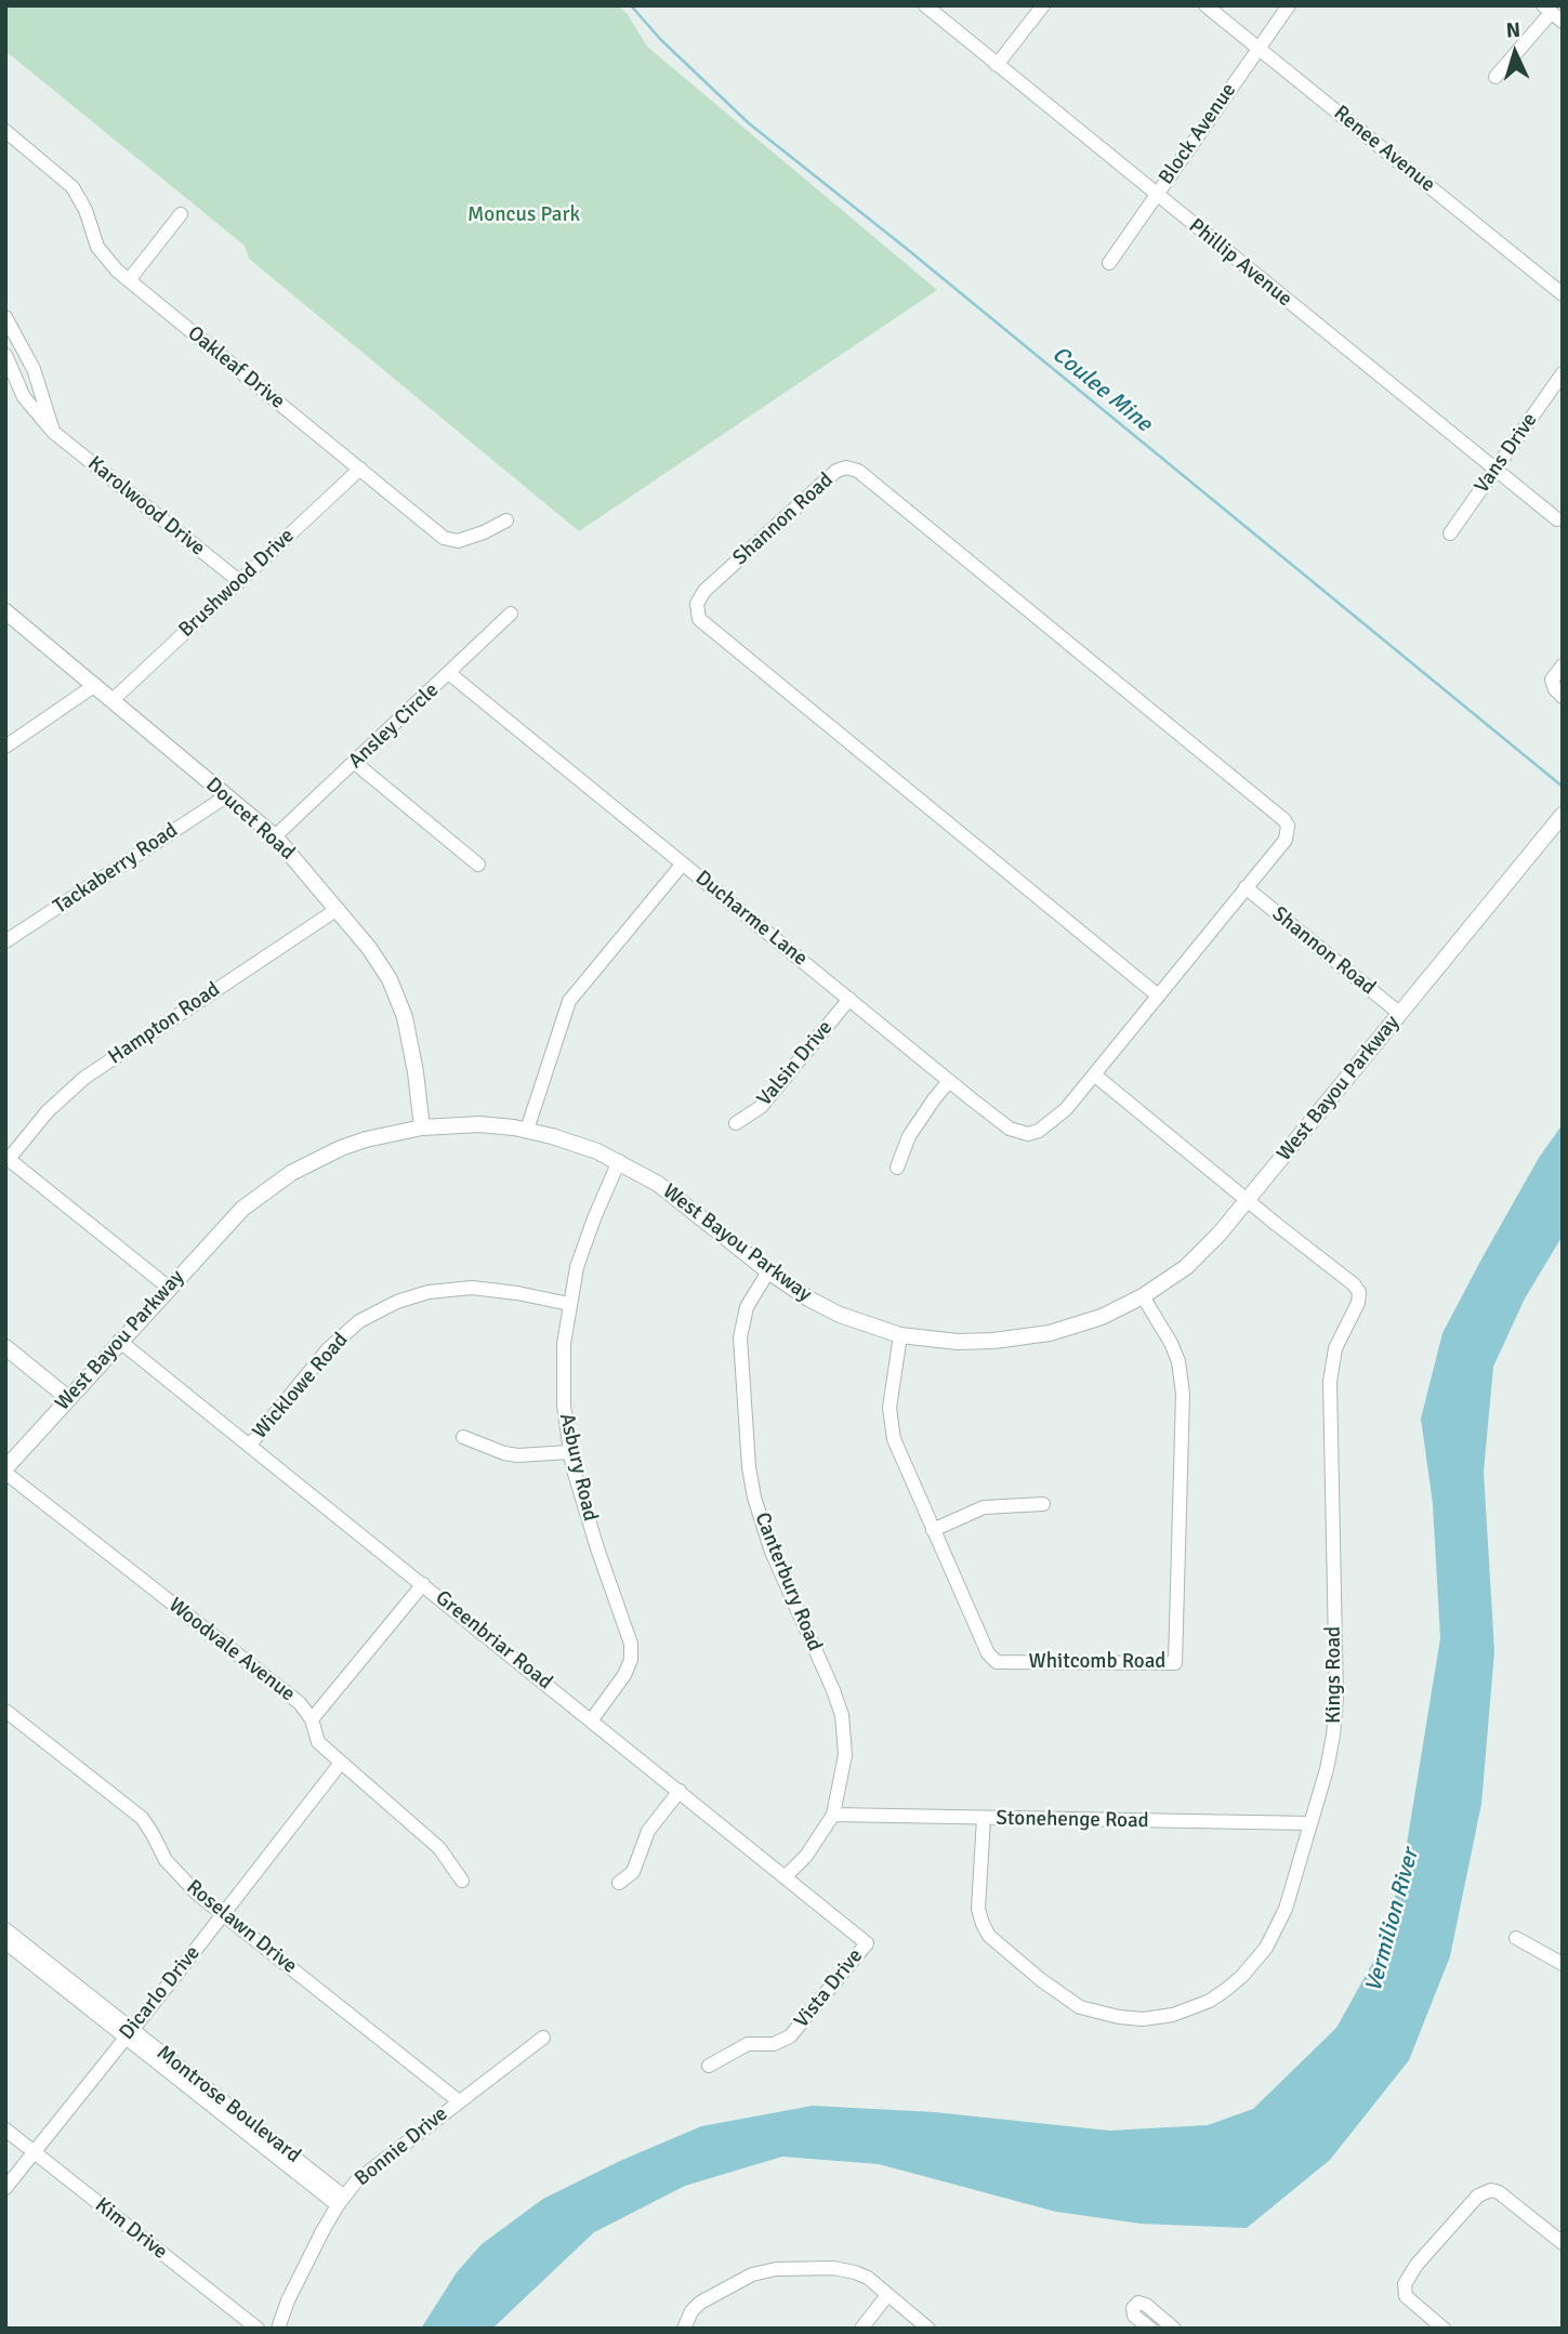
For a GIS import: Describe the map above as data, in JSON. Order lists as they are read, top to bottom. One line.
{"streets":{"street":["Block Avenue","Renee Avenue","Phillip Avenue","Oakleaf Drive","Vans Drive","Karolwood Drive","Shannon Road","Brushwood Drive","Ansley Circle","Doucet Road","Tackaberry Road","Ducharme Lane","Hampton Road","Valsin Drive","West Bayou Parkway","Wicklowe Road","Asbury Road","Canterbury Road","Greenbriar Road","Woodvale Avenue","Whitcomb Road","Kings Road","Stonehenge Road","Roselawn Drive","Vista Drive","Dicarlo Drive","Montrose Boulevard","Bonnie Drive","Kim Drive"]},"crossings":[["Block Avenue","Renee Avenue"],["Block Avenue","Phillip Avenue"],["Phillip Avenue","Vans Drive"],["Oakleaf Drive","Brushwood Drive"],["Karolwood Drive","Brushwood Drive"],["Shannon Road","Ducharme Lane"],["Shannon Road","West Bayou Parkway"],["Shannon Road","Kings Road"],["Brushwood Drive","Doucet Road"],["Ansley Circle","Doucet Road"],["Ansley Circle","Ducharme Lane"],["Doucet Road","Tackaberry Road"],["Doucet Road","Hampton Road"],["Doucet Road","West Bayou Parkway"],["Ducharme Lane","Valsin Drive"],["West Bayou Parkway","Asbury Road"],["West Bayou Parkway","Canterbury Road"],["West Bayou Parkway","Greenbriar Road"],["West Bayou Parkway","Woodvale Avenue"],["West Bayou Parkway","Whitcomb Road"],["West Bayou Parkway","Kings Road"],["Wicklowe Road","Asbury Road"],["Wicklowe Road","Greenbriar Road"],["Asbury Road","Greenbriar Road"],["Canterbury Road","Greenbriar Road"],["Canterbury Road","Stonehenge Road"],["Greenbriar Road","Vista Drive"],["Woodvale Avenue","Dicarlo Drive"],["Kings Road","Stonehenge Road"],["Roselawn Drive","Dicarlo Drive"],["Roselawn Drive","Bonnie Drive"],["Dicarlo Drive","Montrose Boulevard"],["Dicarlo Drive","Kim Drive"],["Montrose Boulevard","Bonnie Drive"]],"water":["Coulee Mine","Vermilion River"],"parks":["Moncus Park"],"north":"top"}
